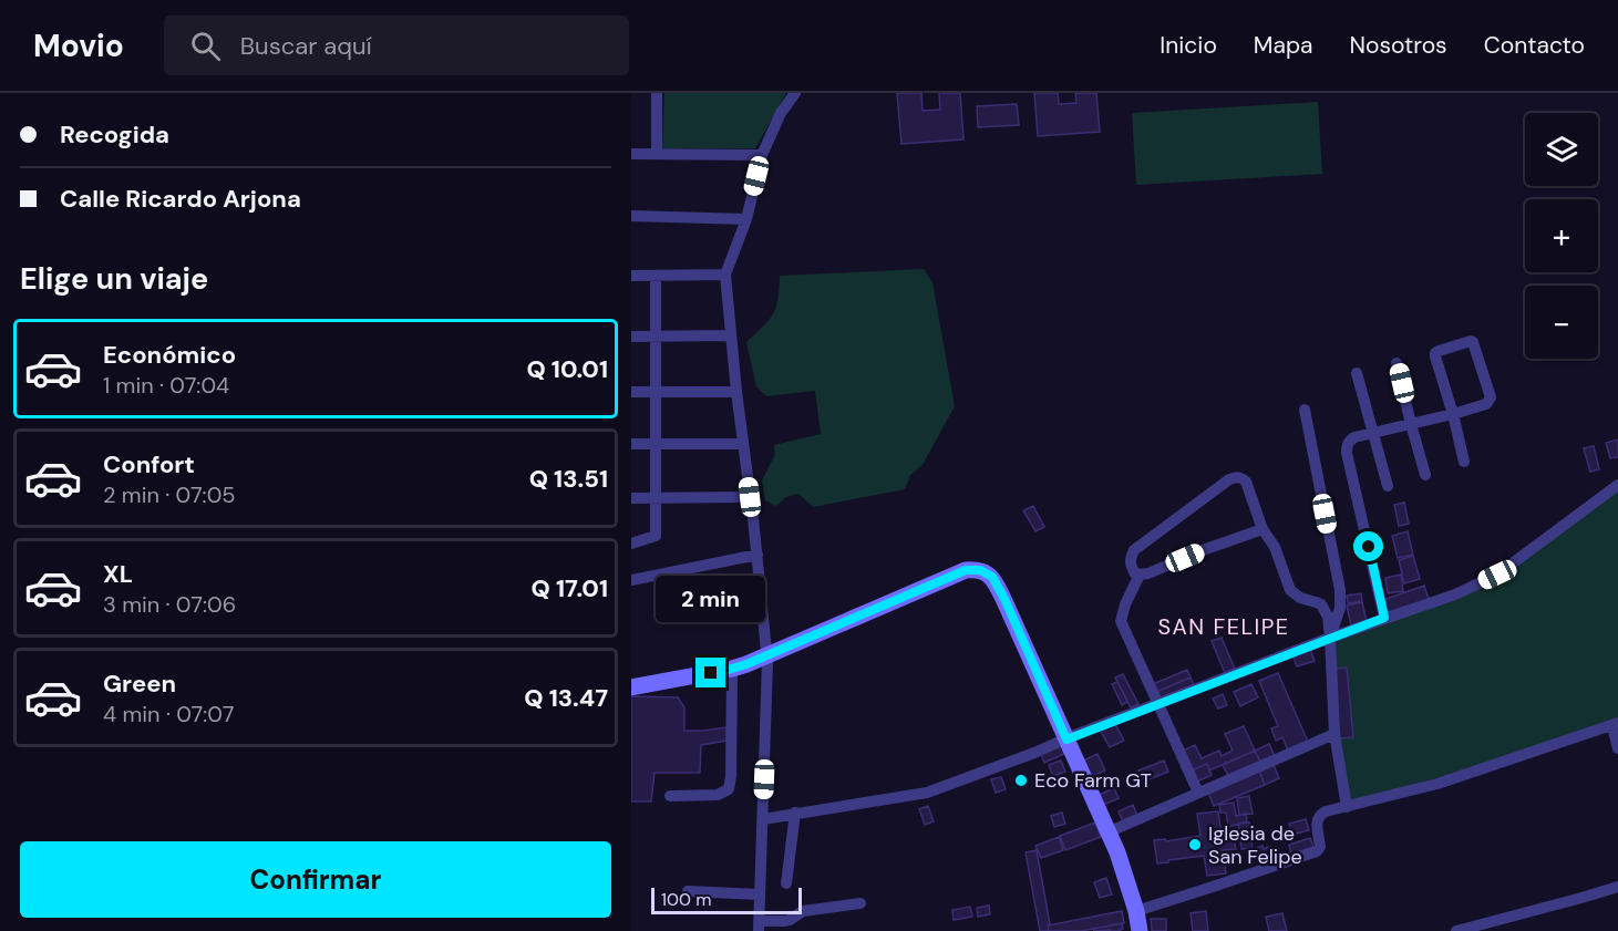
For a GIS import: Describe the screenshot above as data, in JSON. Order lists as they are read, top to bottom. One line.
{"districts":["SAN FELIPE"],"places":["Eco Farm GT","Iglesia de San Felipe"],"scale_bar":"100 m","page":{"header":"Movio","search":"Buscar aquí","nav":["Inicio","Mapa","Nosotros","Contacto"],"banner":["Recogida","Calle Ricardo Arjona"],"map_buttons":["+","−"],"heading":"Elige un viaje","list":[{"name":"Económico","note":"1 min · 07:04","value":"Q 10.01"},{"name":"Confort","note":"2 min · 07:05","value":"Q 13.51"},{"name":"XL","note":"3 min · 07:06","value":"Q 17.01"},{"name":"Green","note":"4 min · 07:07","value":"Q 13.47"}],"bubble":"2 min","buttons":"Confirmar","scale":"100 m"}}
